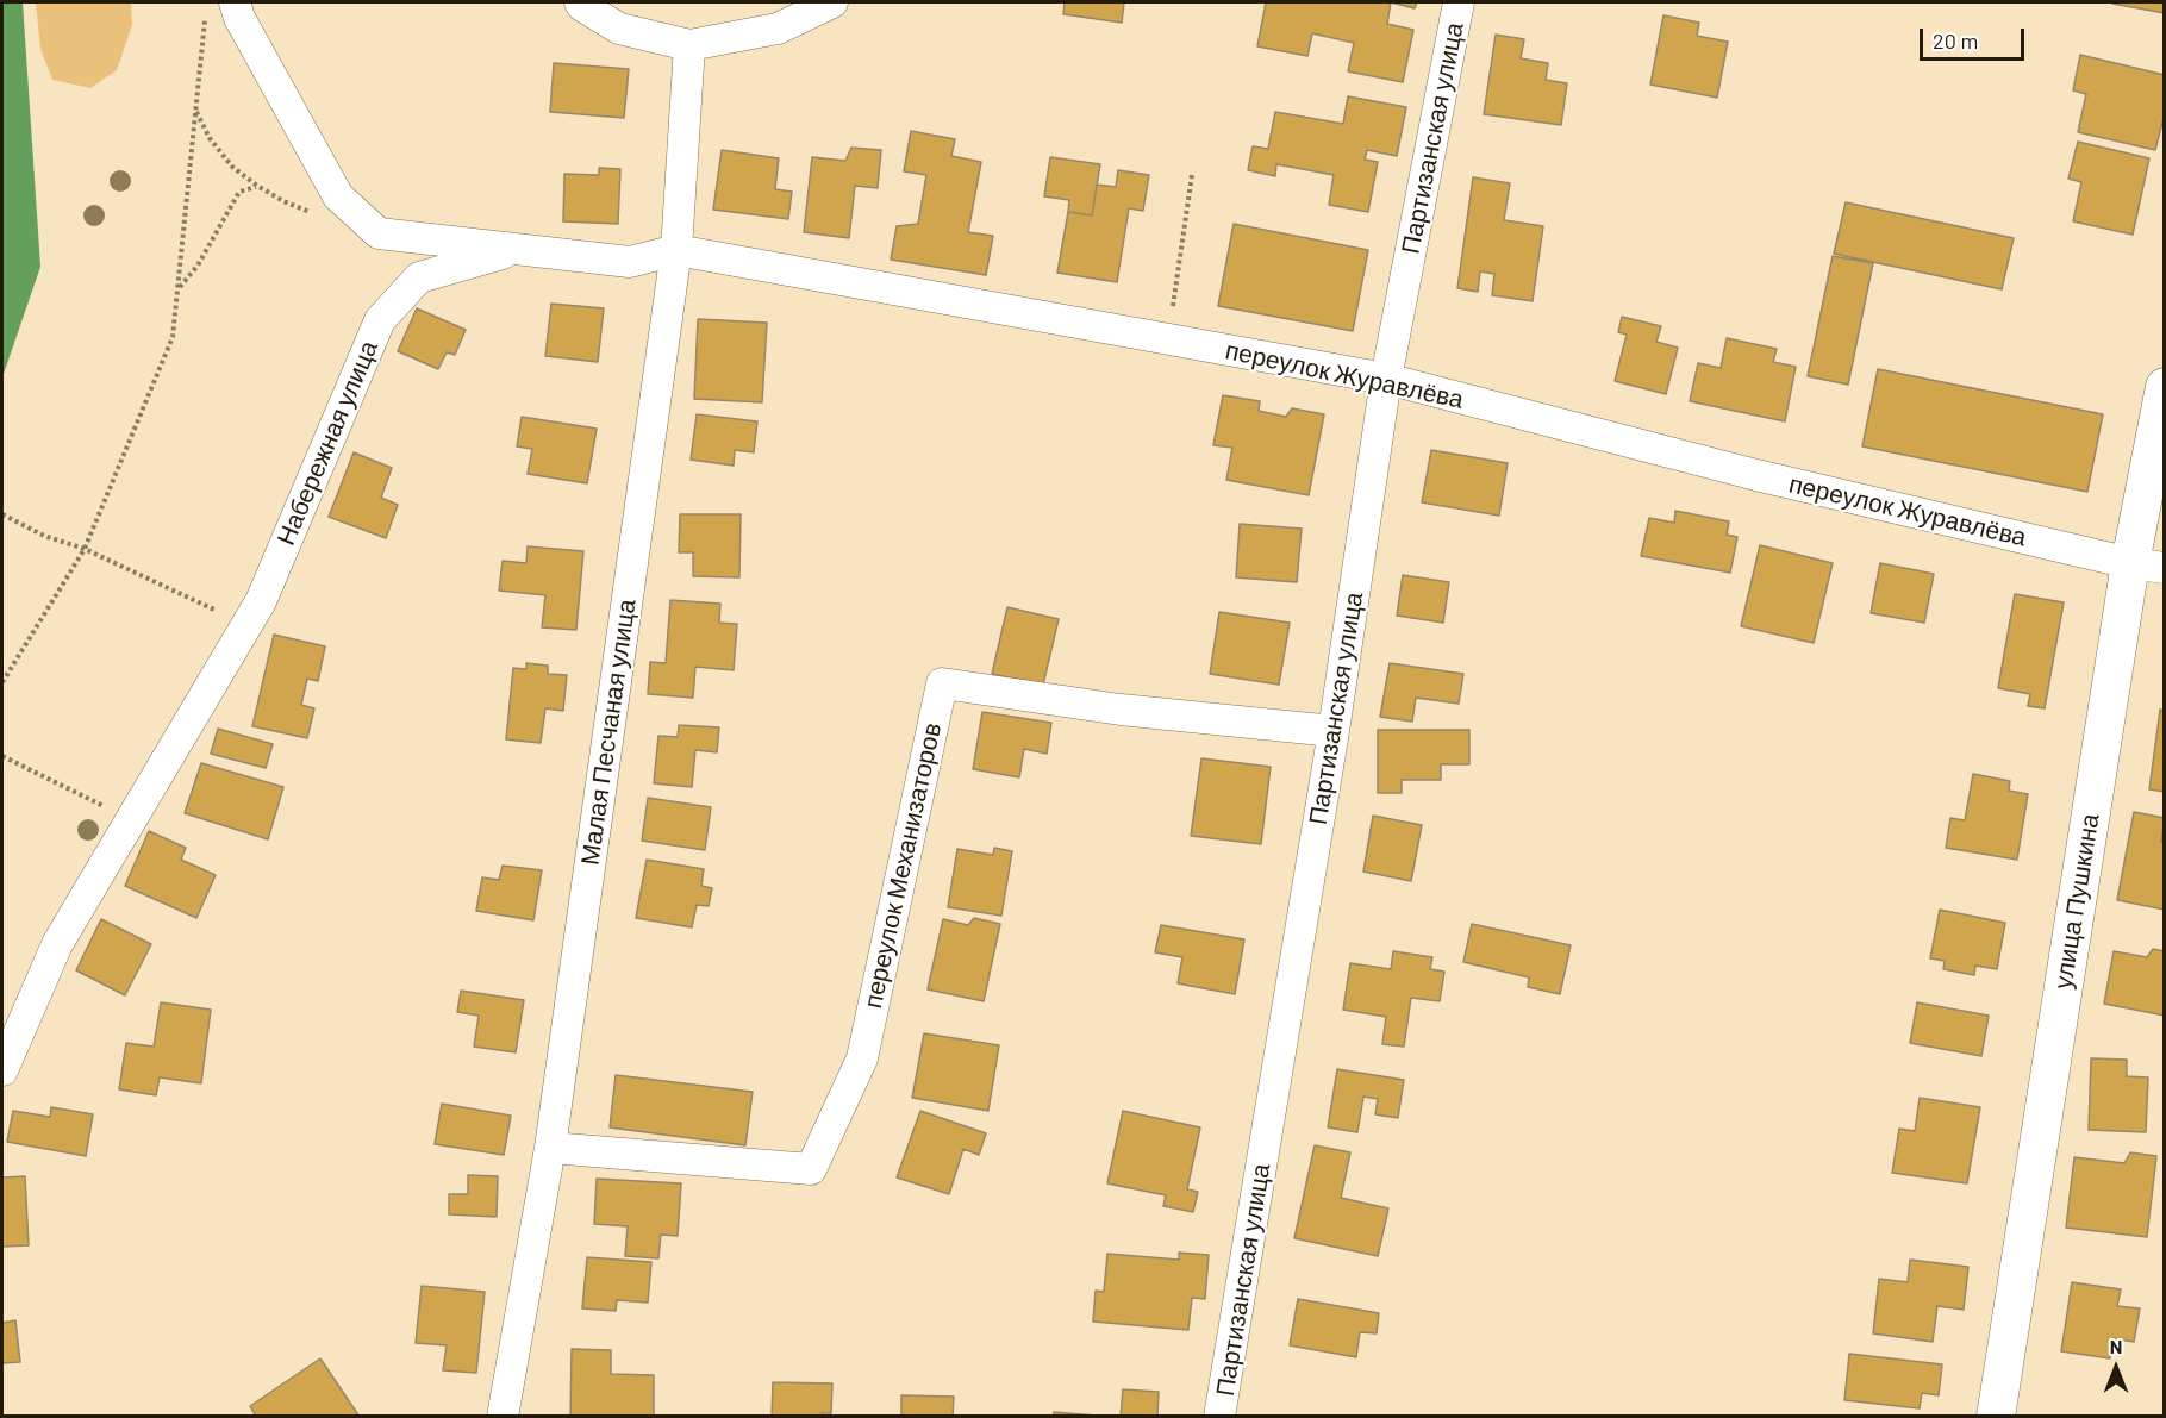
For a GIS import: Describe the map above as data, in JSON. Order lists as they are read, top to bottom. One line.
{"streets":{"street":["Партизанская улица","переулок Журавлёва","Набережная улица","Малая Песчаная улица","переулок Механизаторов","улица Пушкина"]},"crossings":[["Партизанская улица","переулок Журавлёва"],["Партизанская улица","переулок Механизаторов"],["переулок Журавлёва","Набережная улица"],["переулок Журавлёва","Малая Песчаная улица"],["переулок Журавлёва","улица Пушкина"],["Малая Песчаная улица","переулок Механизаторов"]],"scale_bar":"20 m","north":"top"}
